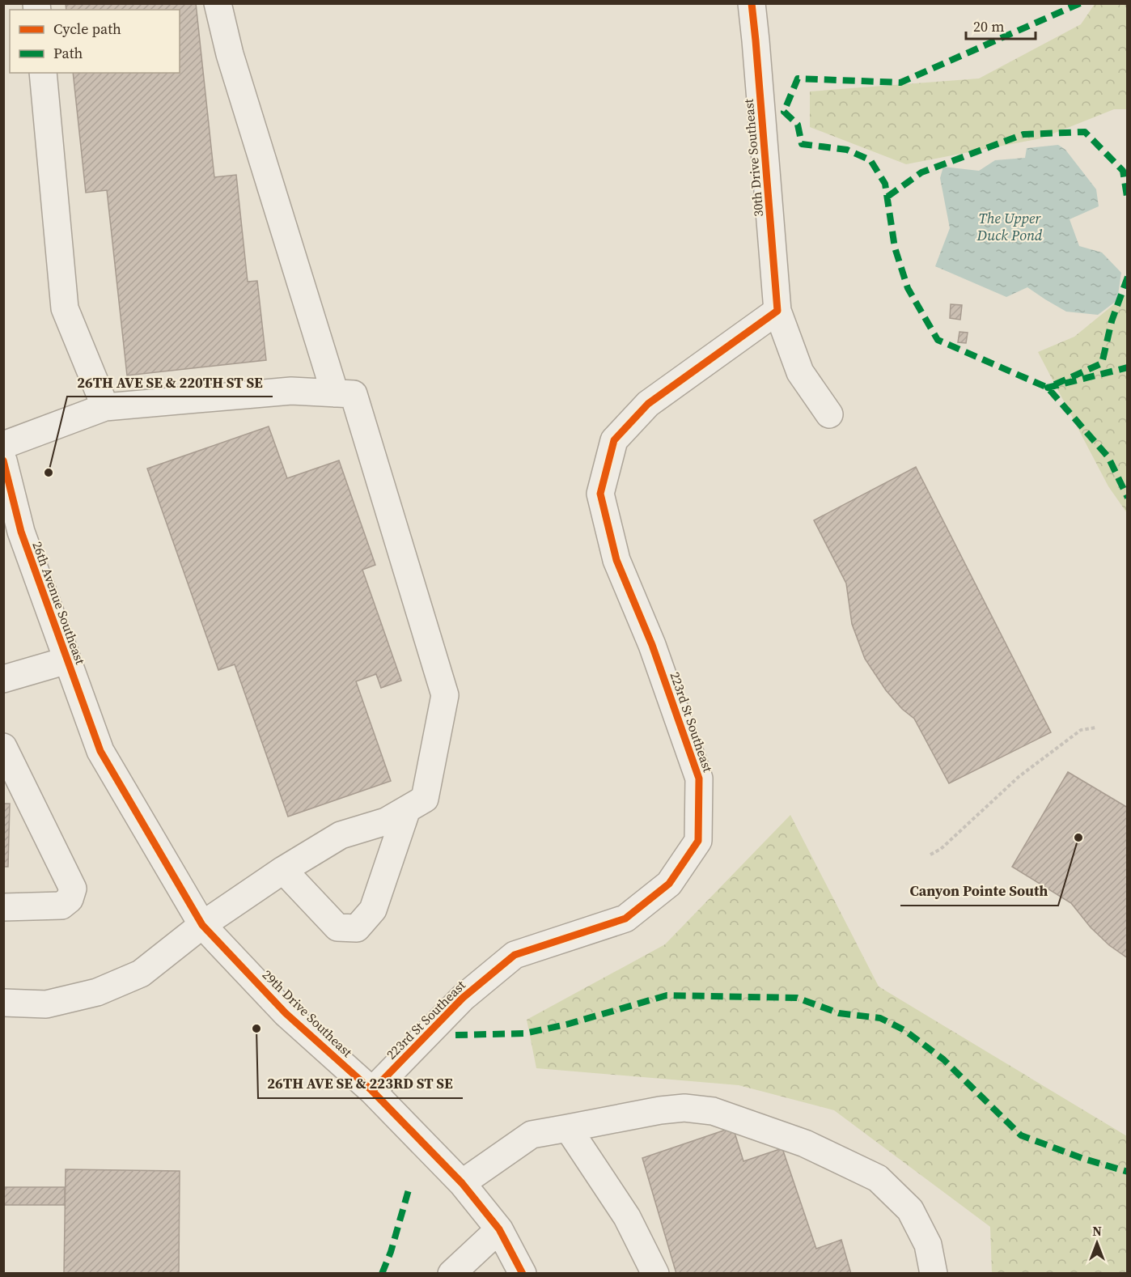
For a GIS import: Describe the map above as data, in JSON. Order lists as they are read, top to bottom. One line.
{"streets":{"street":["30th Drive Southeast","26th Avenue Southeast","223rd St Southeast","29th Drive Southeast"]},"crossings":[["30th Drive Southeast","223rd St Southeast"],["26th Avenue Southeast","29th Drive Southeast"],["223rd St Southeast","29th Drive Southeast"]],"water":["The Upper Duck Pond"],"places":["26TH AVE SE & 220TH ST SE","Canyon Pointe South","26TH AVE SE & 223RD ST SE"],"legend":["Cycle path","Path"],"scale_bar":"20 m","north":"top"}
